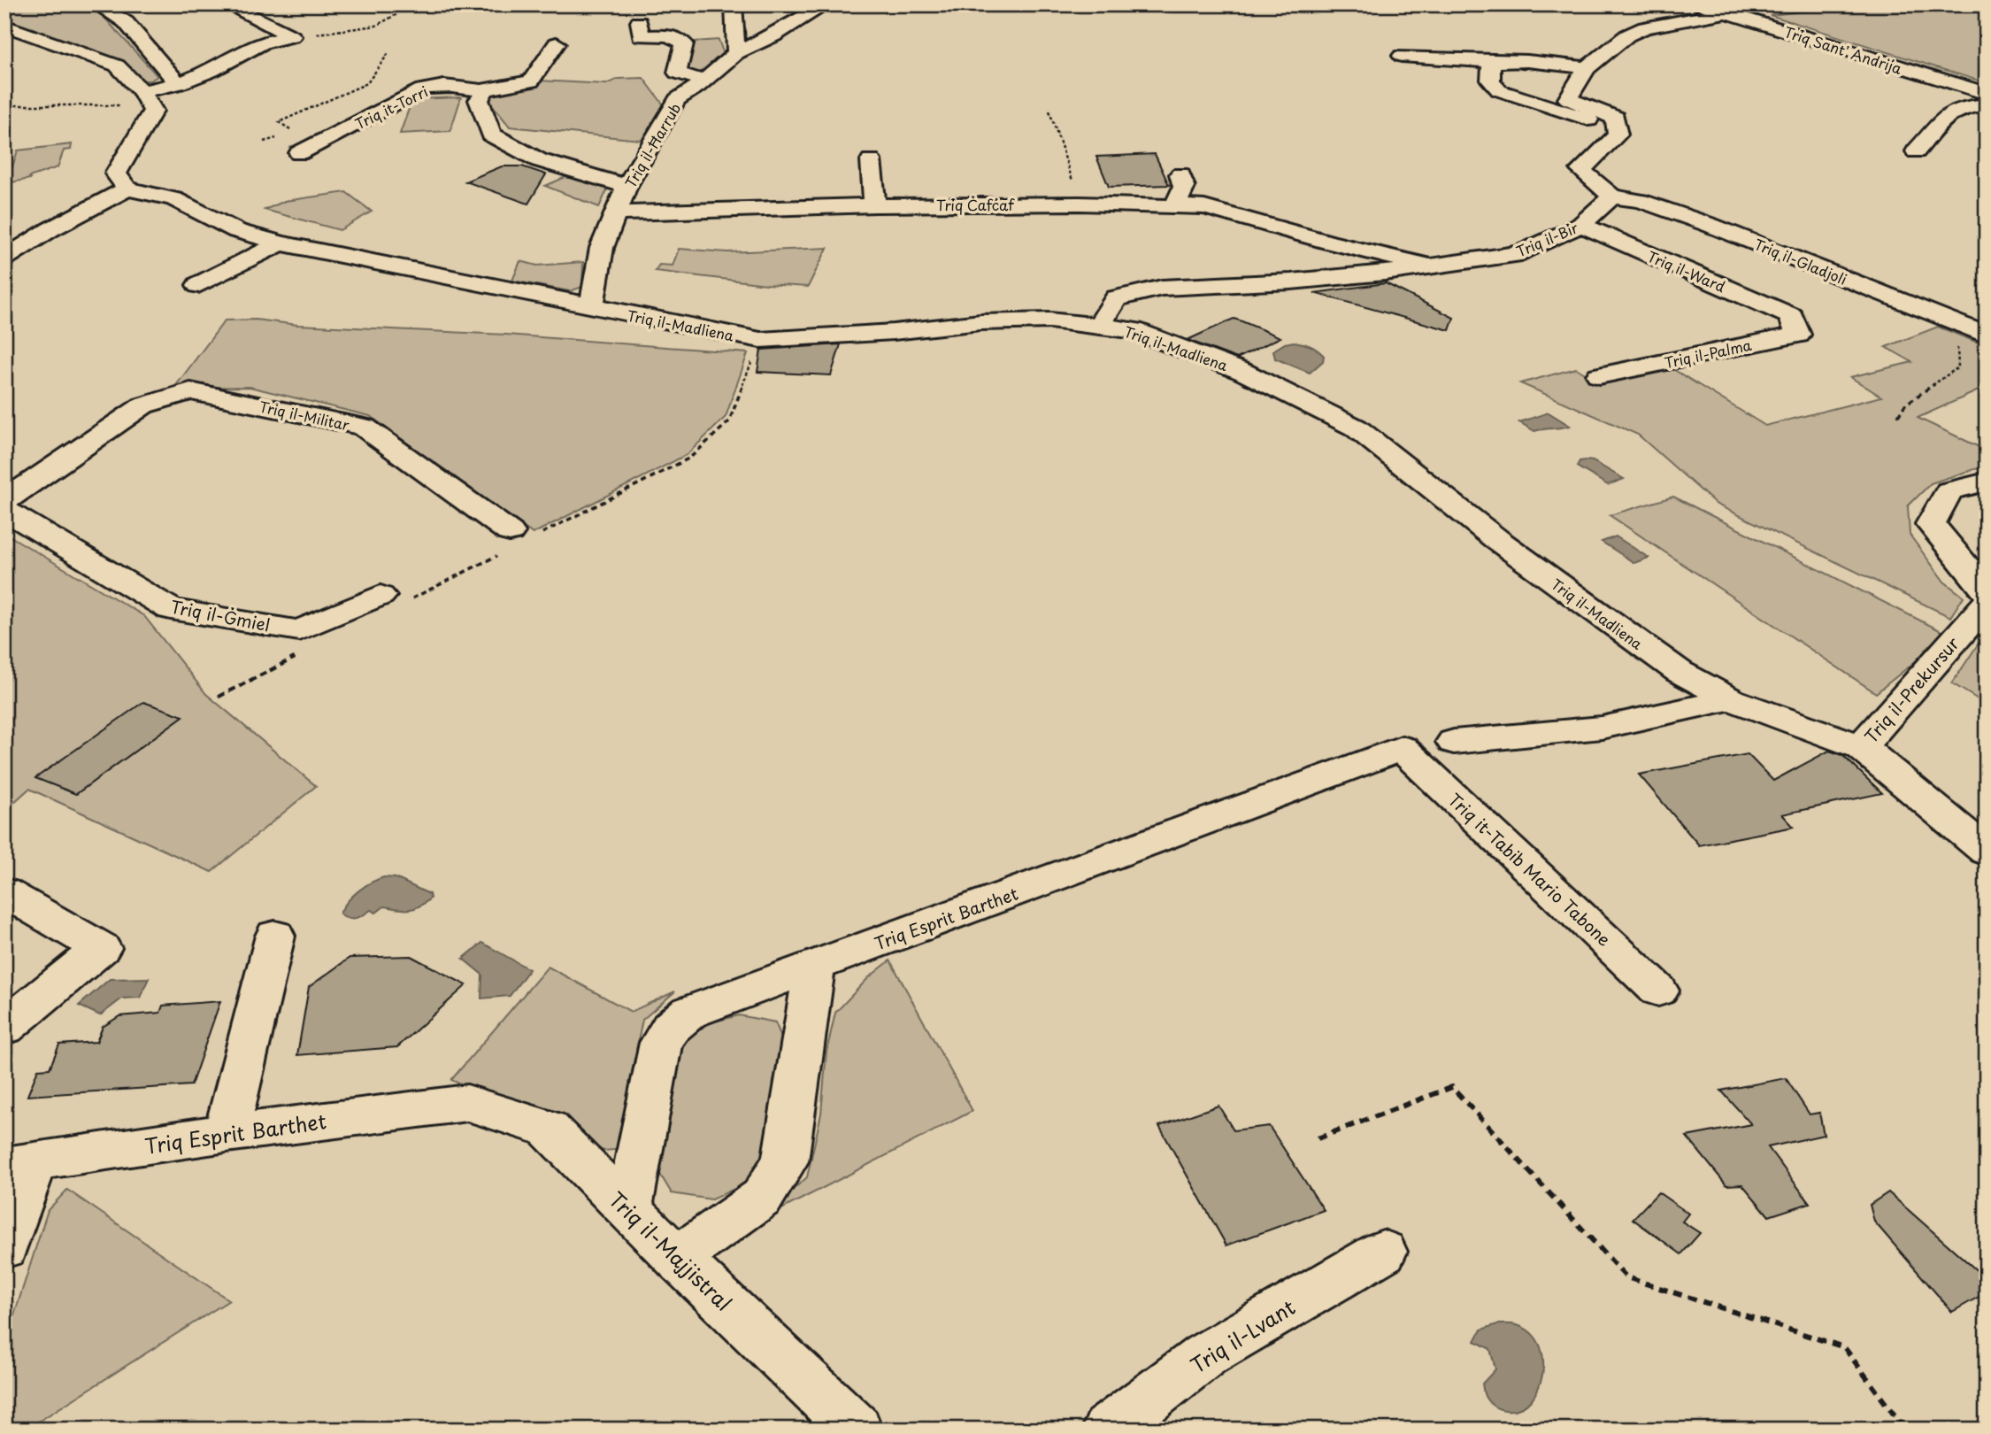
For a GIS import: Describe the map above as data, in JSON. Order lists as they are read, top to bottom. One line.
{"streets":{"main road":["Triq Sant' Andrija","Triq it-Torri","Triq il-Ħarrub","Triq Ċafċaf","Triq il-Bir","Triq il-Gladjoli","Triq il-Ward","Triq il-Madliena","Triq il-Palma","Triq il-Militar","Triq il-Ġmiel","Triq il-Prekursur","Triq it-Tabib Mario Tabone","Triq Esprit Barthet","Triq il-Majjistral","Triq il-Lvant"]},"crossings":[["Triq il-Ħarrub","Triq Ċafċaf"],["Triq il-Ħarrub","Triq il-Madliena"],["Triq Ċafċaf","Triq il-Bir"],["Triq il-Bir","Triq il-Gladjoli"],["Triq il-Bir","Triq il-Ward"],["Triq il-Bir","Triq il-Madliena"],["Triq il-Ward","Triq il-Palma"],["Triq il-Madliena","Triq il-Prekursur"],["Triq it-Tabib Mario Tabone","Triq Esprit Barthet"],["Triq Esprit Barthet","Triq il-Majjistral"]]}
